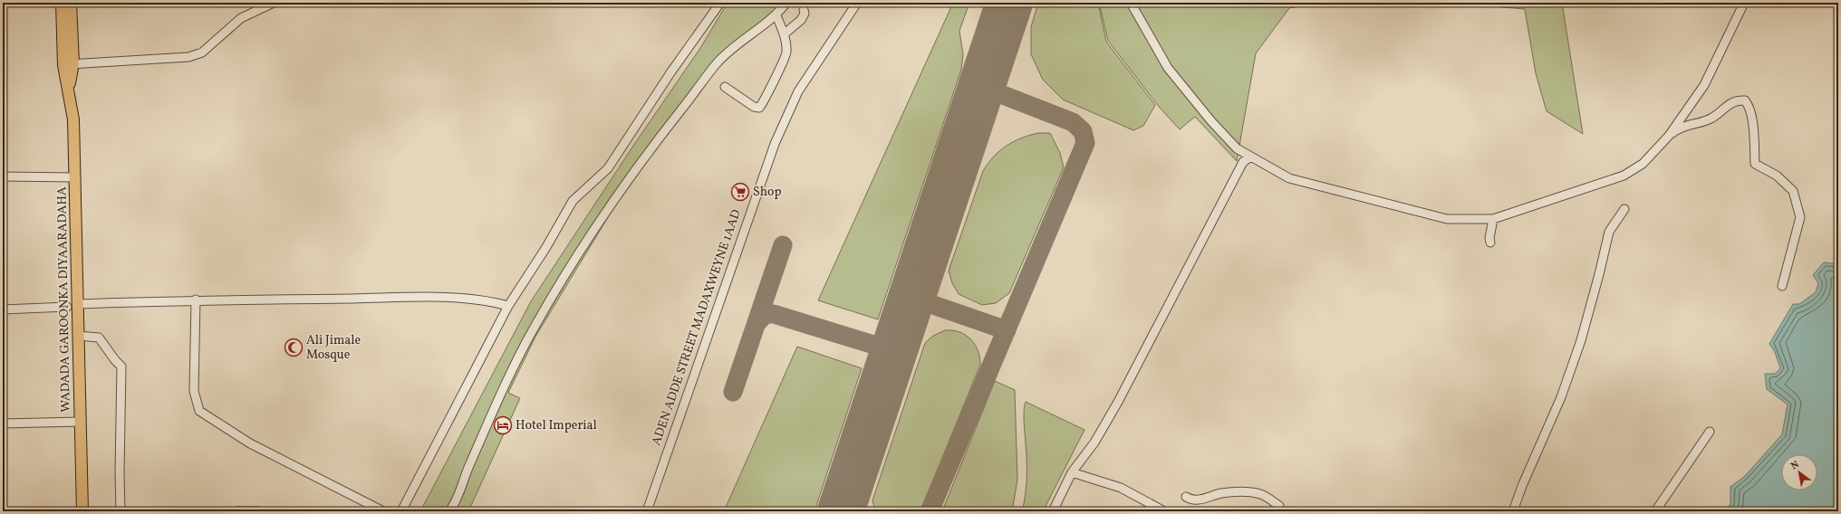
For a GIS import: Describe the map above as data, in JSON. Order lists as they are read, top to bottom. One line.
{"streets":{"main road":["WADADA GAROONKA DIYAARADAHA"],"street":["ADEN ADDE STREET MADAXWEYNE 1AAD"]},"places":{"supermarket":["Shop"],"mosque":["Ali Jimale Mosque"],"hotel":["Hotel Imperial"]},"north":"top left"}
